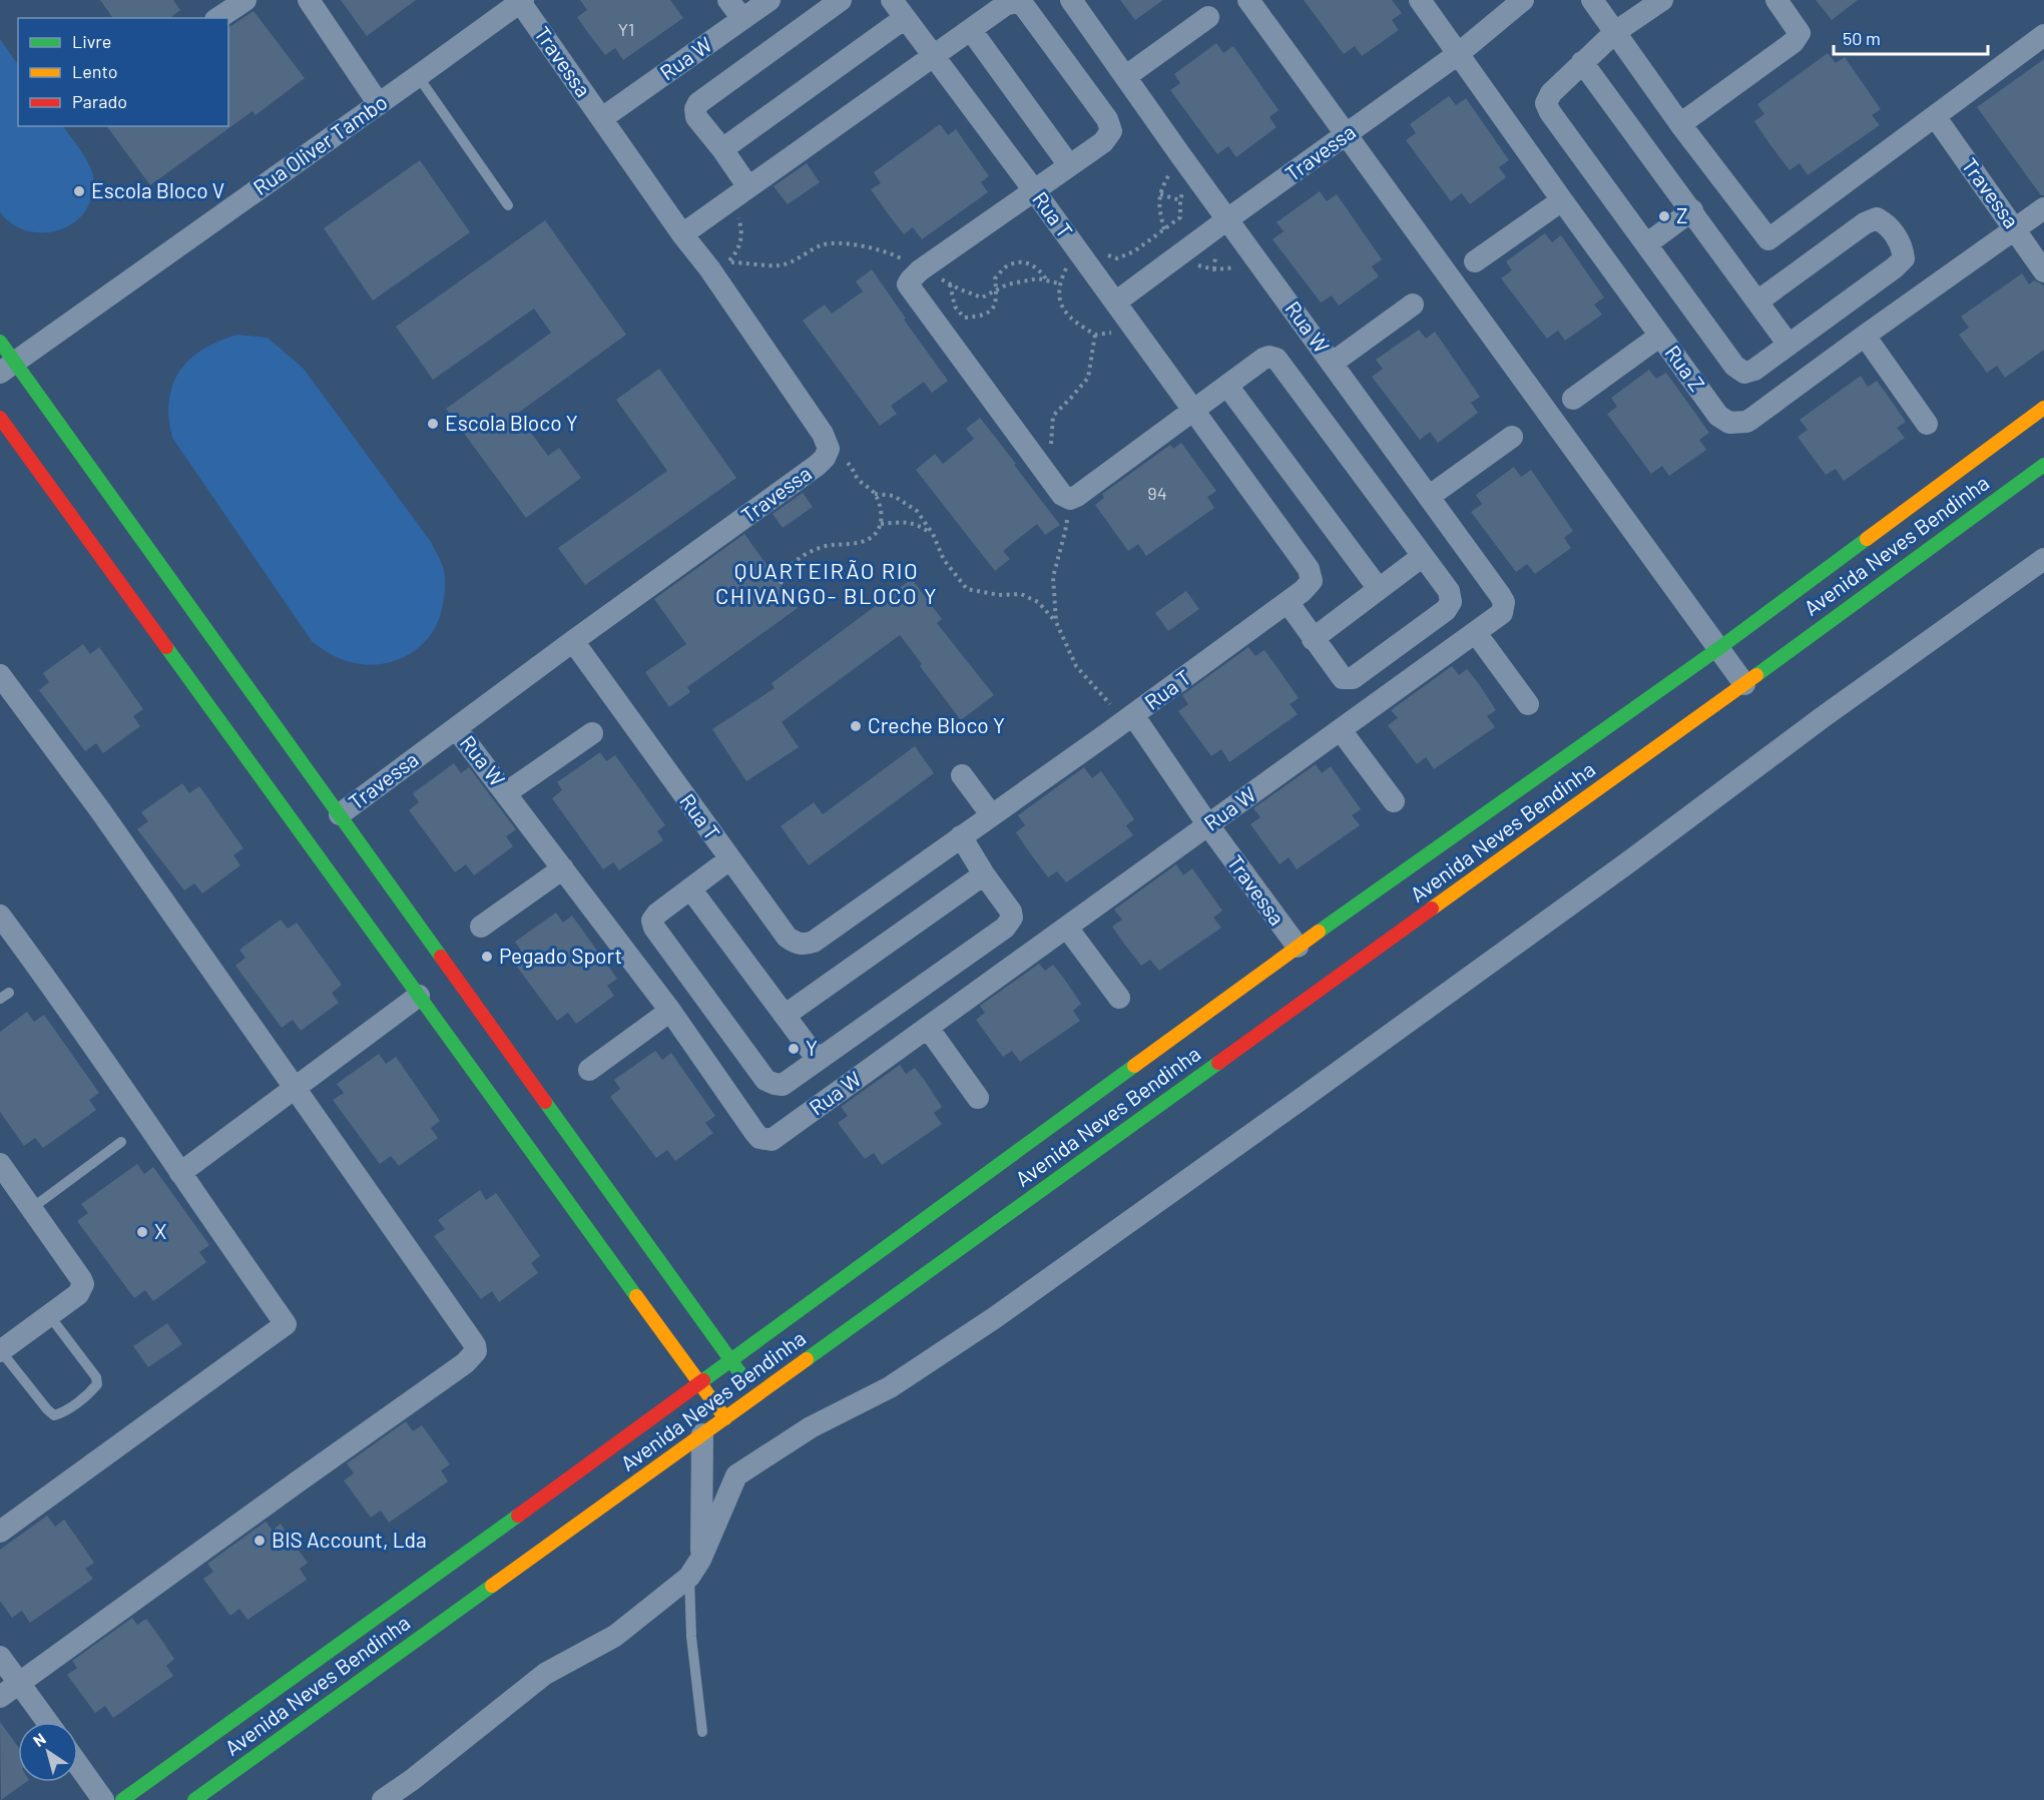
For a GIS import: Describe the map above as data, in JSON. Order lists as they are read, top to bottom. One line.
{"streets":{"street":["Rua W","Travessa","Rua Oliver Tambo","Rua T","Rua Z","Avenida Neves Bendinha"]},"crossings":[["Rua W","Travessa"],["Travessa","Rua Oliver Tambo"],["Travessa","Rua T"],["Travessa","Rua Z"],["Travessa","Avenida Neves Bendinha"]],"districts":["QUARTEIRÃO RIO CHIVANGO- BLOCO Y"],"places":["Escola Bloco V","Z","Escola Bloco Y","Creche Bloco Y","Pegado Sport","Y","X","BIS Account, Lda"],"house_numbers":["Y1","94"],"legend":["Livre","Lento","Parado"],"scale_bar":"50 m","north":"top left"}
